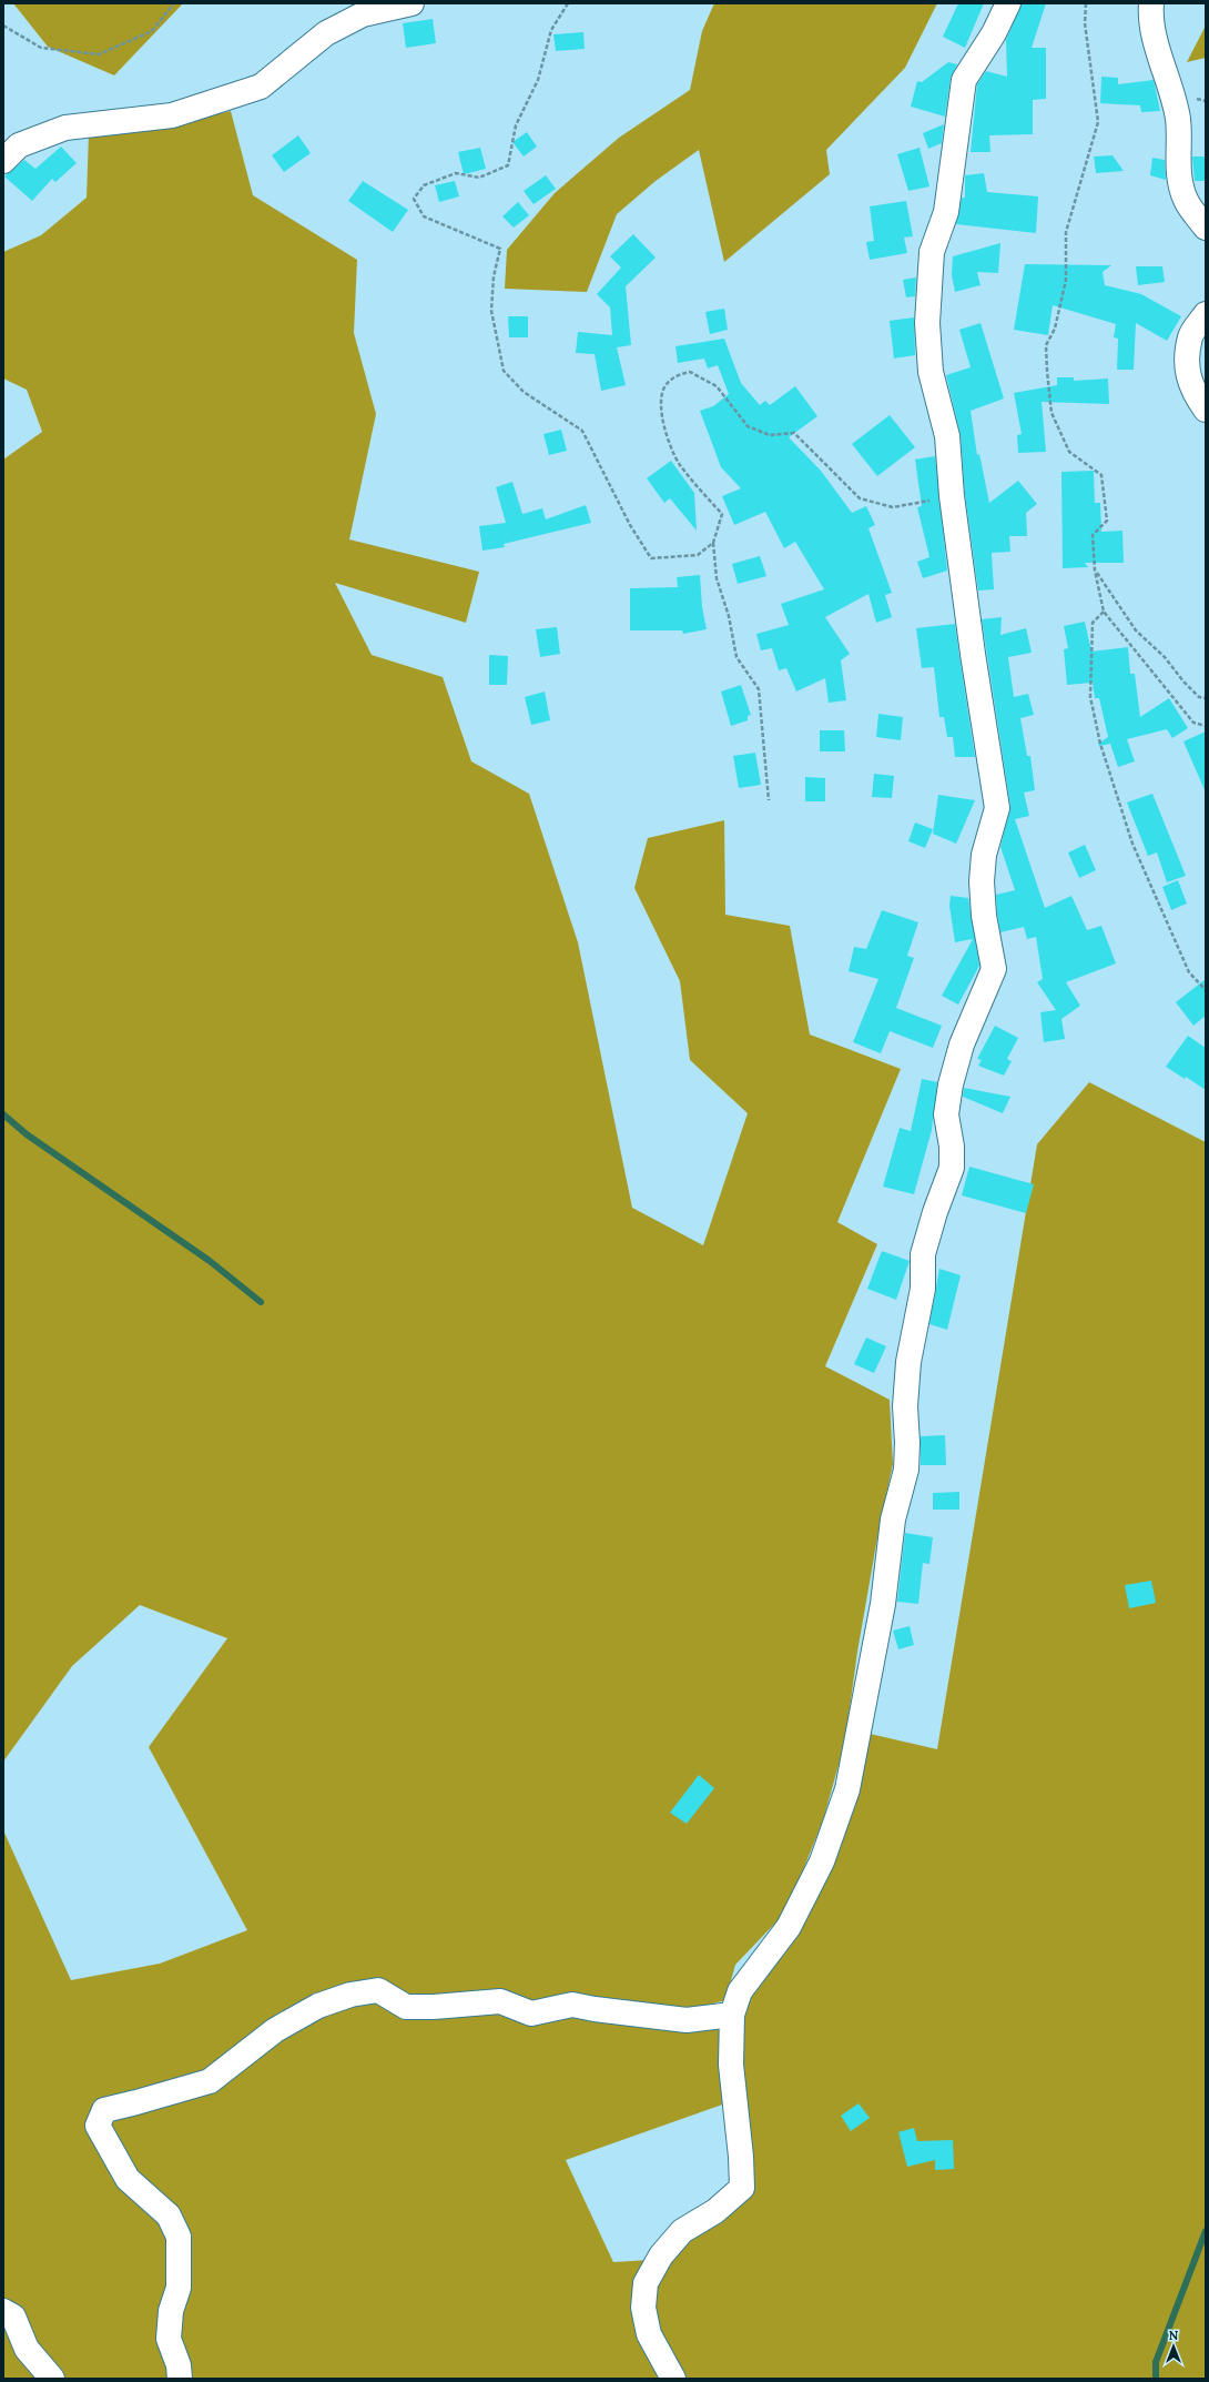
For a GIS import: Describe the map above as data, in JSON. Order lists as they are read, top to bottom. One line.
{"north":"top"}
